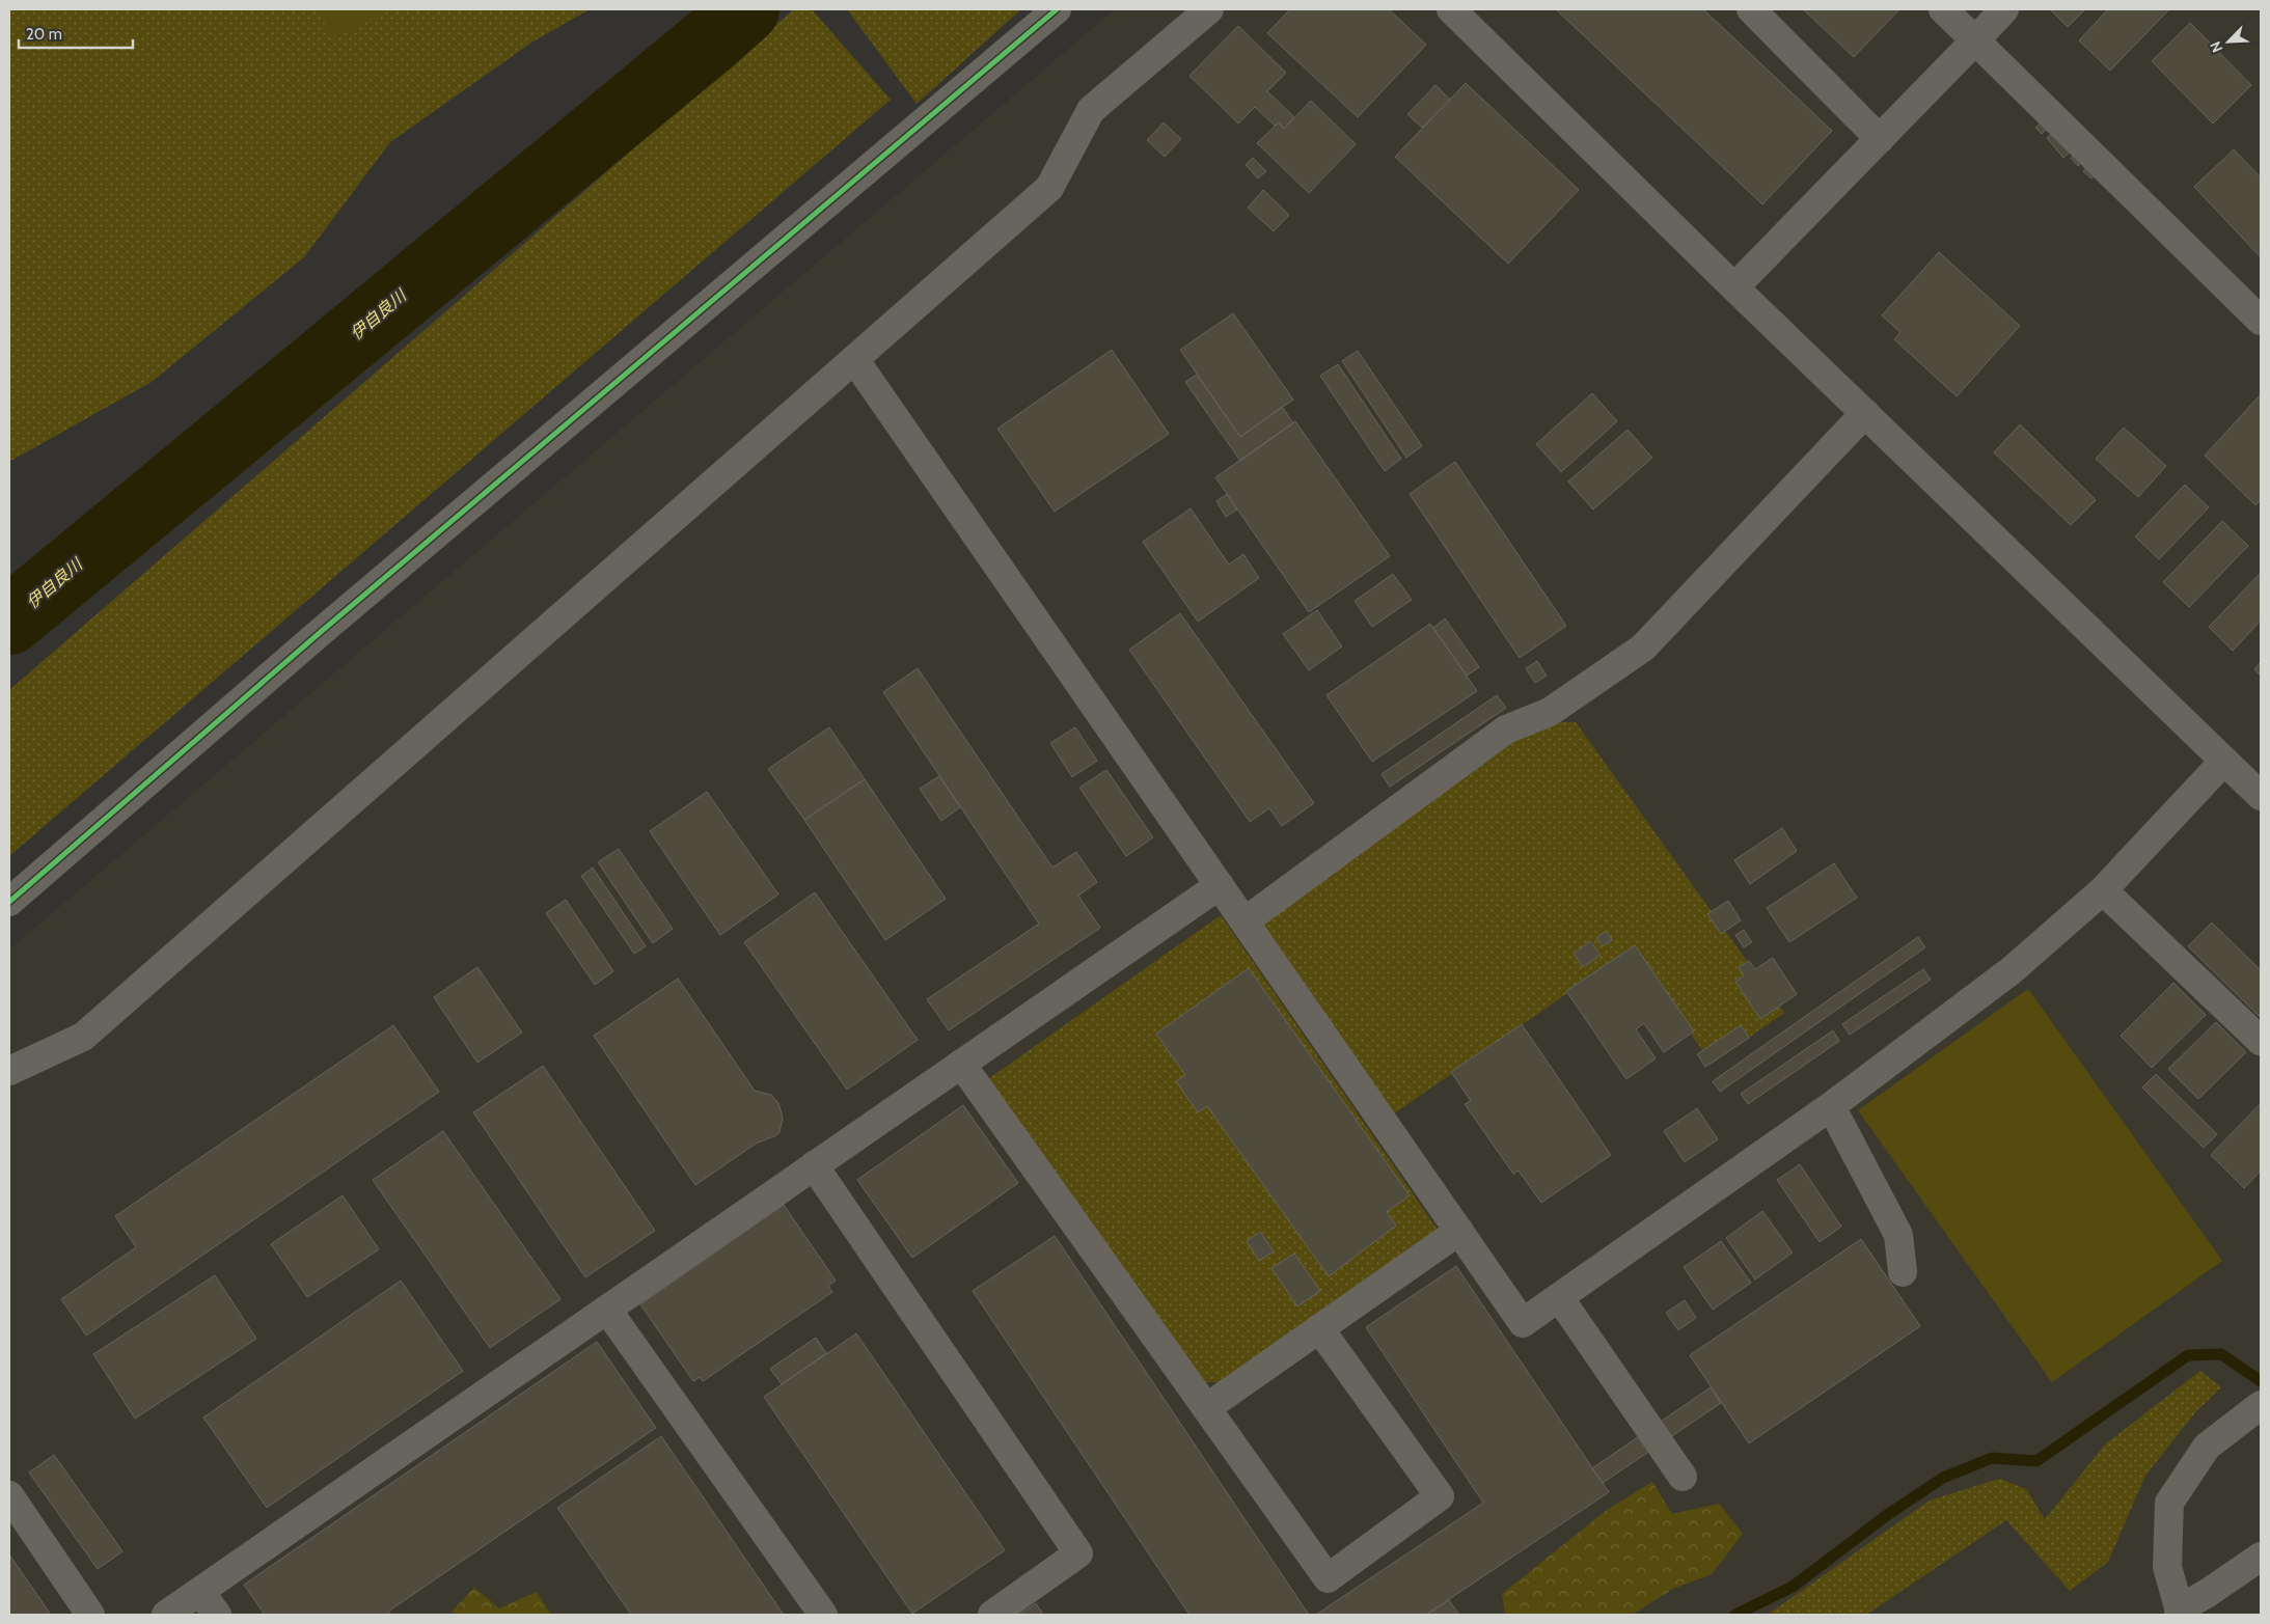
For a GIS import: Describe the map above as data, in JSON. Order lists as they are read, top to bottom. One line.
{"water":["伊自良川"],"scale_bar":"20 m","north":"bottom left"}
